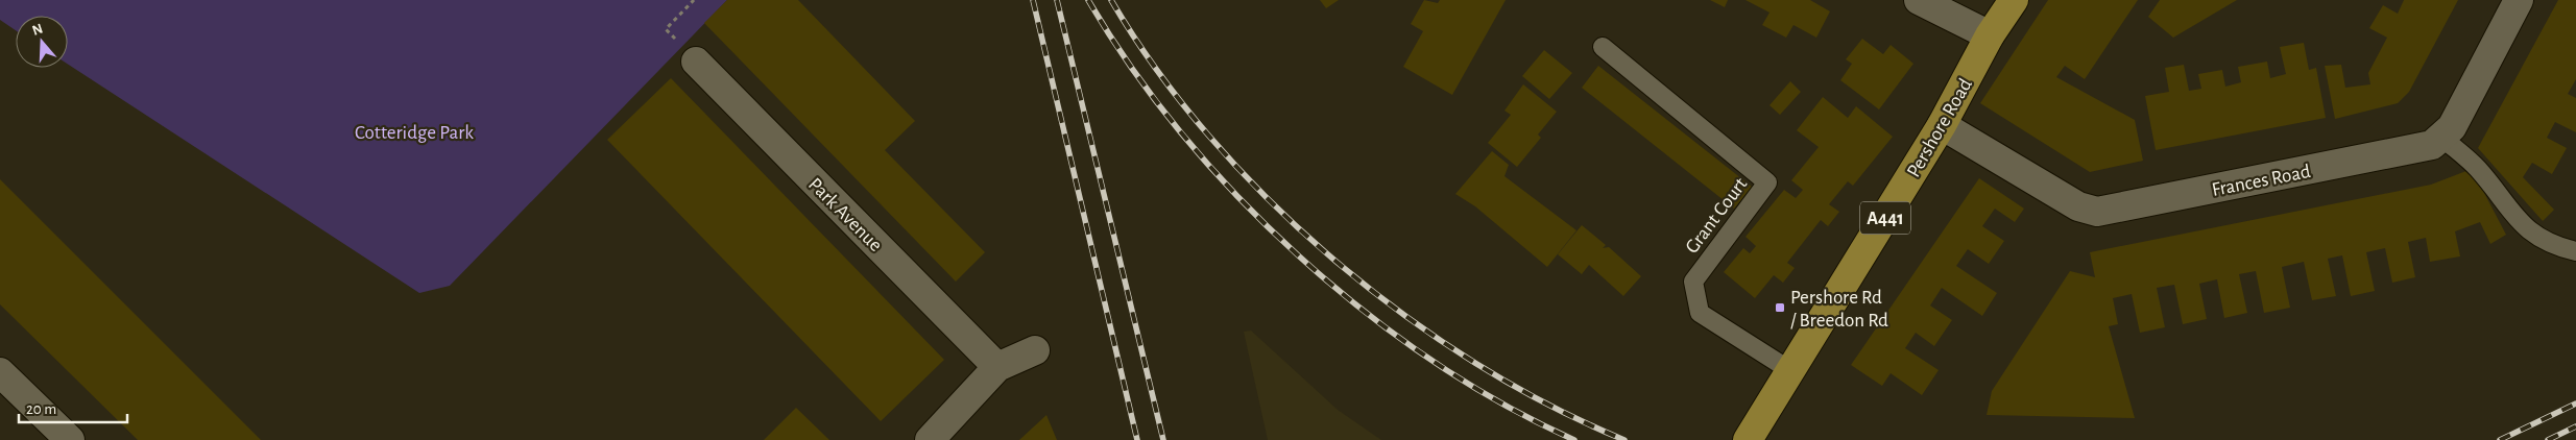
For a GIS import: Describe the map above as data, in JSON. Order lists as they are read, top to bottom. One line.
{"streets":{"main road":["Pershore Road","A441"],"street":["Frances Road","Park Avenue"],"lane":["Grant Court"]},"crossings":[["Pershore Road","Frances Road"],["Pershore Road","Grant Court"]],"parks":["Cotteridge Park"],"places":{"transit":["Pershore Rd / Breedon Rd"]},"scale_bar":"20 m","north":"top"}
